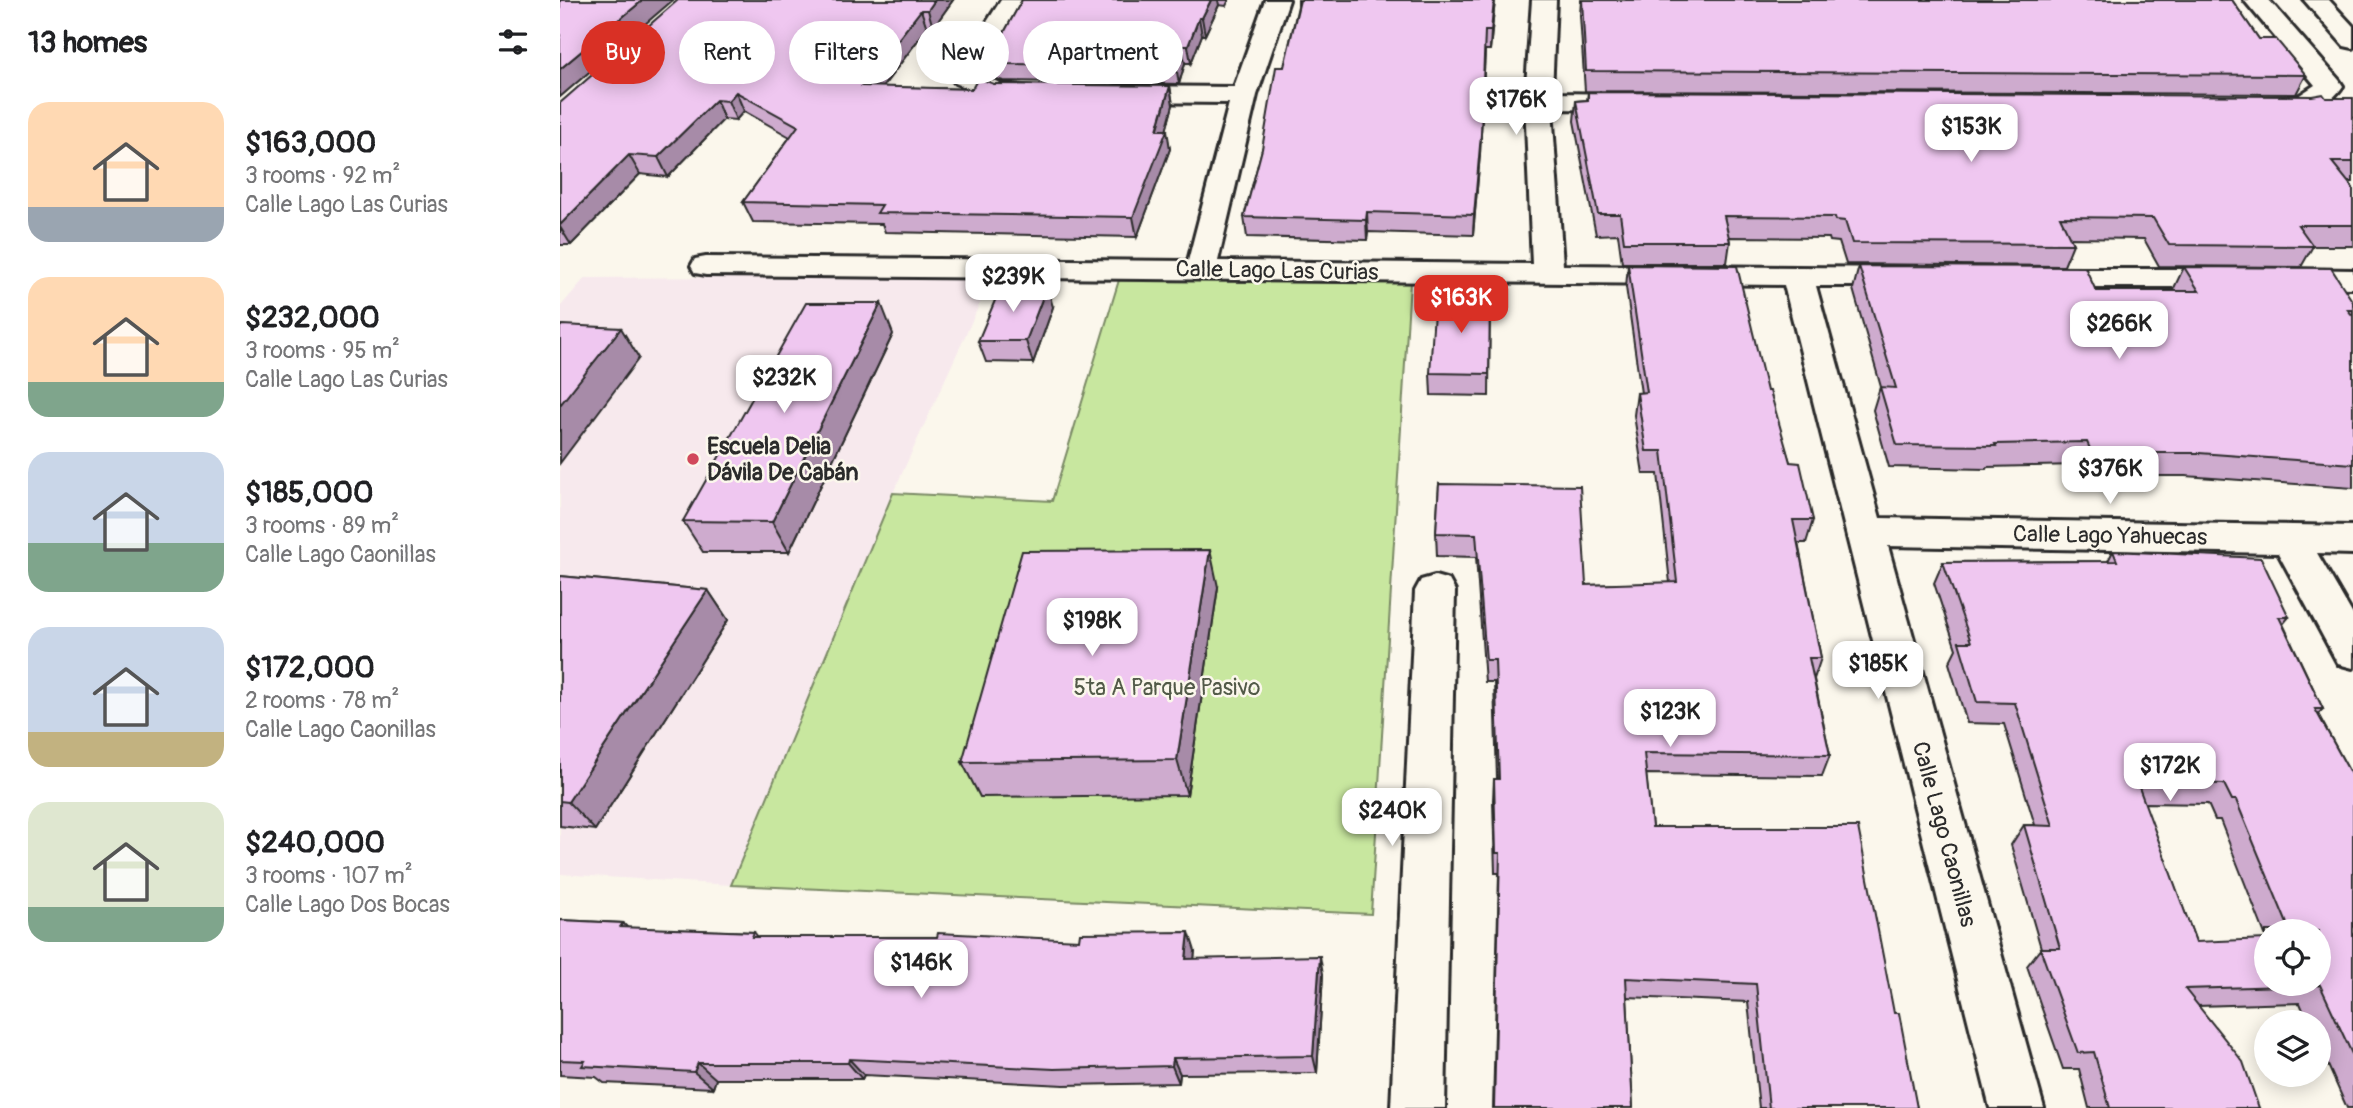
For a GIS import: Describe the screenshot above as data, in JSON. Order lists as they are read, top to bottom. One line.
{"streets":{"street":["Calle Lago Las Curias","Calle Lago Yahuecas","Calle Lago Caonillas"]},"crossings":[["Calle Lago Las Curias","Calle Lago Caonillas"],["Calle Lago Yahuecas","Calle Lago Caonillas"]],"parks":["5ta A Parque Pasivo"],"places":["Escuela Delia Dávila De Cabán"],"page":{"heading":"13 homes","chip":["Buy","Rent","Filters","New","Apartment"],"price":["$176K","$153K","$239K","$163K","$266K","$232K","$376K","$198K","$185K","$123K","$172K","$240K","$146K"],"list":[{"name":"$163,000","note":"3 rooms · 92 m² · Calle Lago Las Curias"},{"name":"$232,000","note":"3 rooms · 95 m² · Calle Lago Las Curias"},{"name":"$185,000","note":"3 rooms · 89 m² · Calle Lago Caonillas"},{"name":"$172,000","note":"2 rooms · 78 m² · Calle Lago Caonillas"},{"name":"$240,000","note":"3 rooms · 107 m² · Calle Lago Dos Bocas"}]}}
